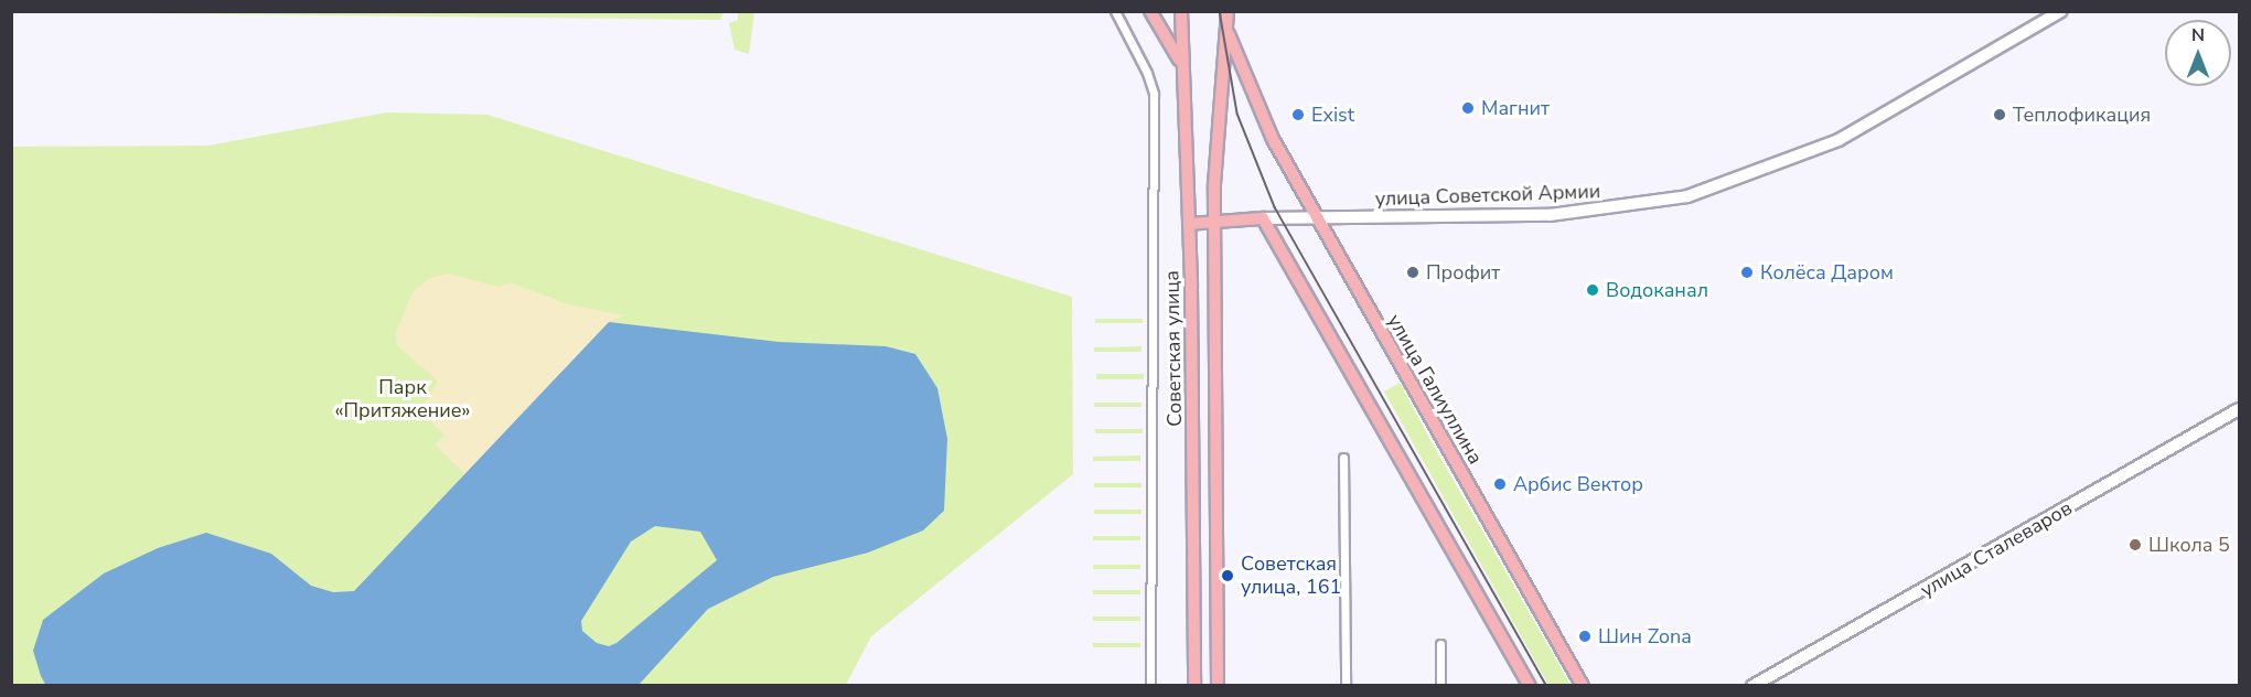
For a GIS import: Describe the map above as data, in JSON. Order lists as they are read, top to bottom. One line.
{"streets":{"main road":["улица Советской Армии","Советская улица","улица Галиуллина","улица Сталеваров"]},"crossings":[["улица Советской Армии","Советская улица"],["улица Советской Армии","улица Галиуллина"]],"parks":["Парк «Притяжение»"],"places":["Магнит","Exist","Теплофикация","Профит","Колёса Даром","Водоканал","Арбис Вектор","Школа 5","Советская улица, 161","Шин Zona"],"north":"top"}
